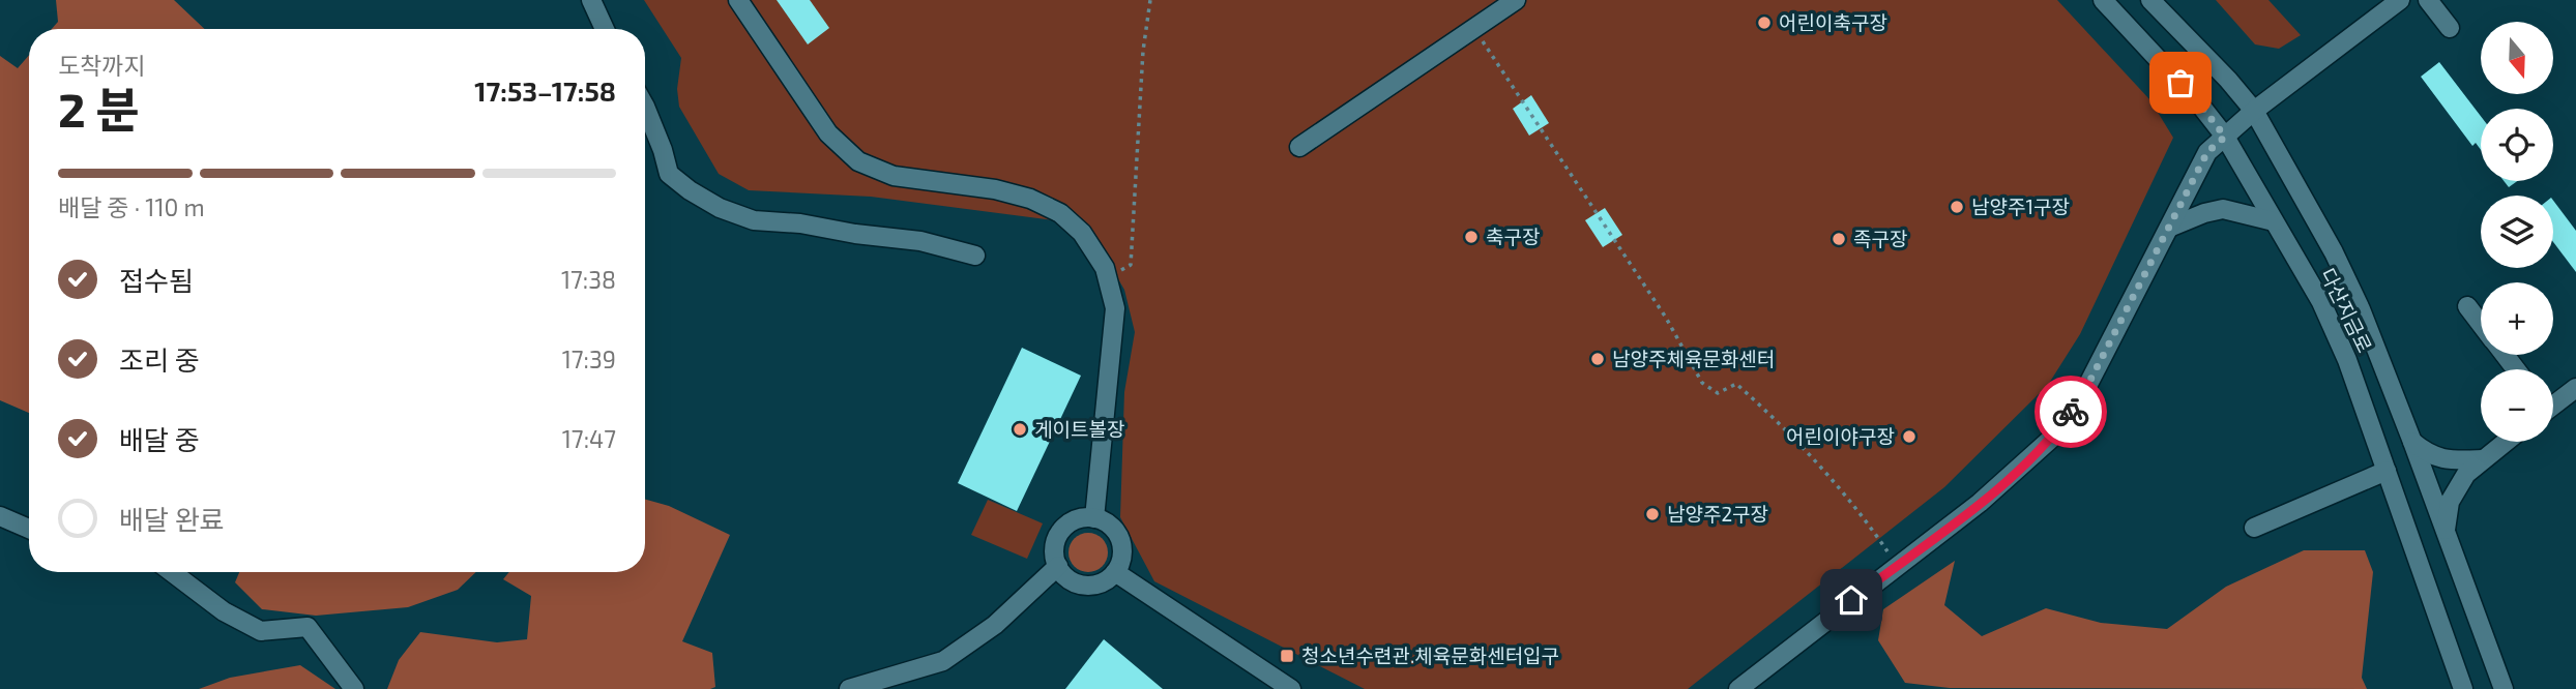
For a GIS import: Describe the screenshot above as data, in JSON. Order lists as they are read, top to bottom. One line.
{"streets":{"street":["다산지금로"]},"places":{"other":["어린이축구장","남양주1구장","축구장","족구장","남양주체육문화센터","게이트볼장","어린이야구장","남양주2구장"],"transit":["청소년수련관.체육문화센터입구"]},"north":"bottom","page":{"map_buttons":["+","−"],"heading":["2 분","도착까지","17:53–17:58"],"bar":"배달 중 · 110 m","list":[["접수됨","17:38"],["조리 중","17:39"],["배달 중","17:47"],"배달 완료"]}}
